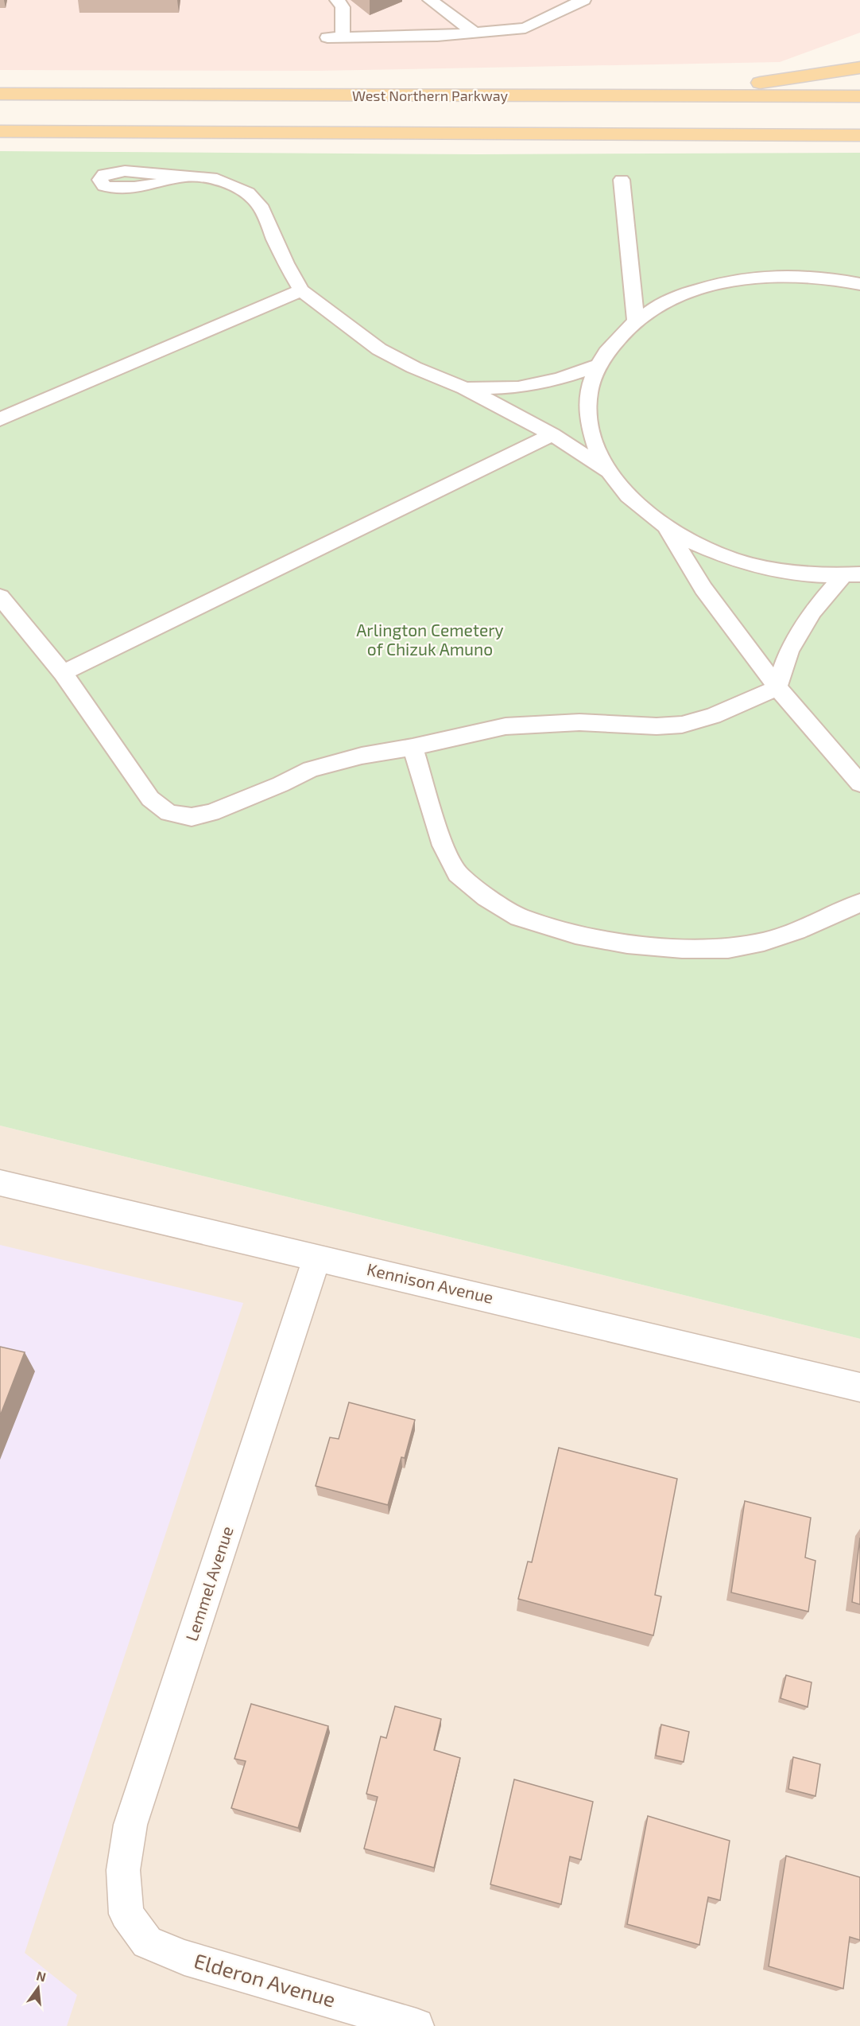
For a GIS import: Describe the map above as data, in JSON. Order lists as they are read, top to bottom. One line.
{"streets":{"main road":["West Northern Parkway"],"street":["Kennison Avenue","Lemmel Avenue","Elderon Avenue"]},"crossings":[["Kennison Avenue","Lemmel Avenue"],["Lemmel Avenue","Elderon Avenue"]],"parks":["Arlington Cemetery of Chizuk Amuno"],"north":"top"}
